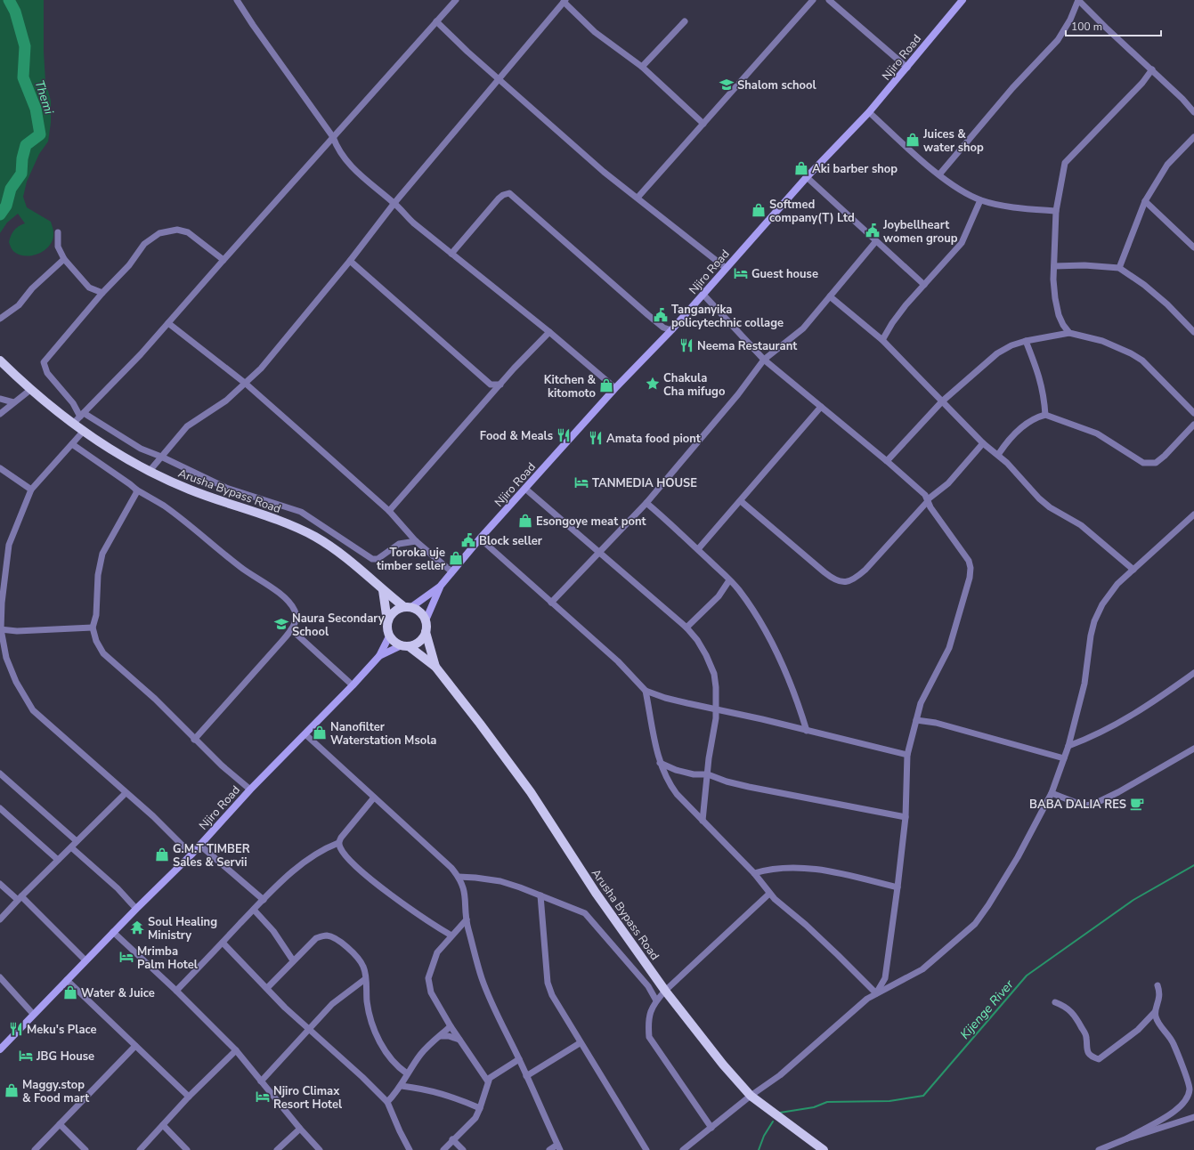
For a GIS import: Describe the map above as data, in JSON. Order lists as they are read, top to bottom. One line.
{"streets":{"main road":["Arusha Bypass Road"],"street":["Njiro Road"]},"crossings":[["Njiro Road","Arusha Bypass Road"]],"water":["Themi","Kijenge River"],"places":{"school or university":["Shalom school","Naura Secondary School"],"shop":["Juices & water shop","Aki barber shop","Softmed company(T) Ltd","Kitchen & kitomoto","Esongoye meat pont","Toroka uje timber seller","Nanofilter Waterstation Msola","G.M.T TIMBER Sales & Servii","Water & Juice","Maggy.stop & Food mart"],"public building":["Joybellheart women group","Tanganyika policytechnic collage","Block seller"],"hotel":["Guest house","TANMEDIA HOUSE","Mrimba Palm Hotel","JBG House","Njiro Climax Resort Hotel"],"restaurant":["Neema Restaurant","Food & Meals","Amata food piont","Meku's Place"],"place":["Chakula Cha mifugo"],"cafe":["BABA DALIA RES"],"temple":["Soul Healing Ministry"]},"scale_bar":"100 m"}
